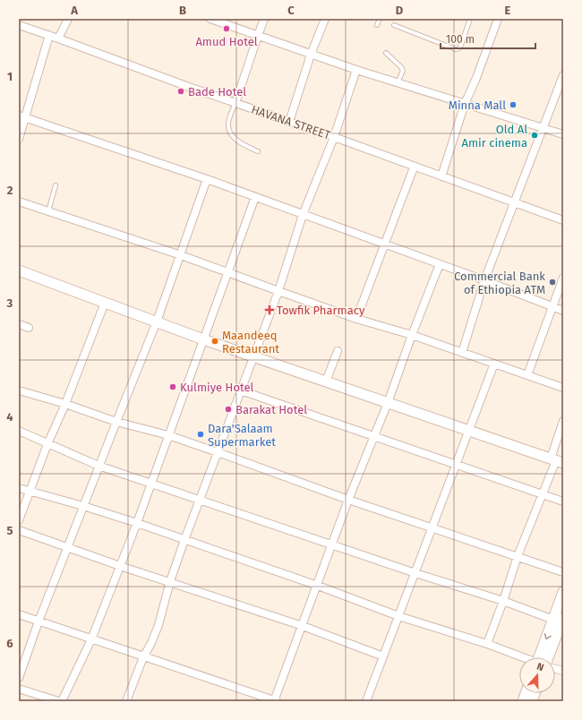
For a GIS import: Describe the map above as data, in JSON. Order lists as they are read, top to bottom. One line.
{"streets":{"street":["HAVANA STREET"]},"places":{"other":["Amud Hotel","Bade Hotel","Minna Mall","Old Al Amir cinema","Commercial Bank of Ethiopia ATM","Maandeeq Restaurant","Kulmiye Hotel","Barakat Hotel","Dara'Salaam Supermarket"],"health":["Towfik Pharmacy"]},"scale_bar":"100 m","north":"top","grid":{"columns":["A","B","C","D","E"],"rows":["1","2","3","4","5","6"]}}
